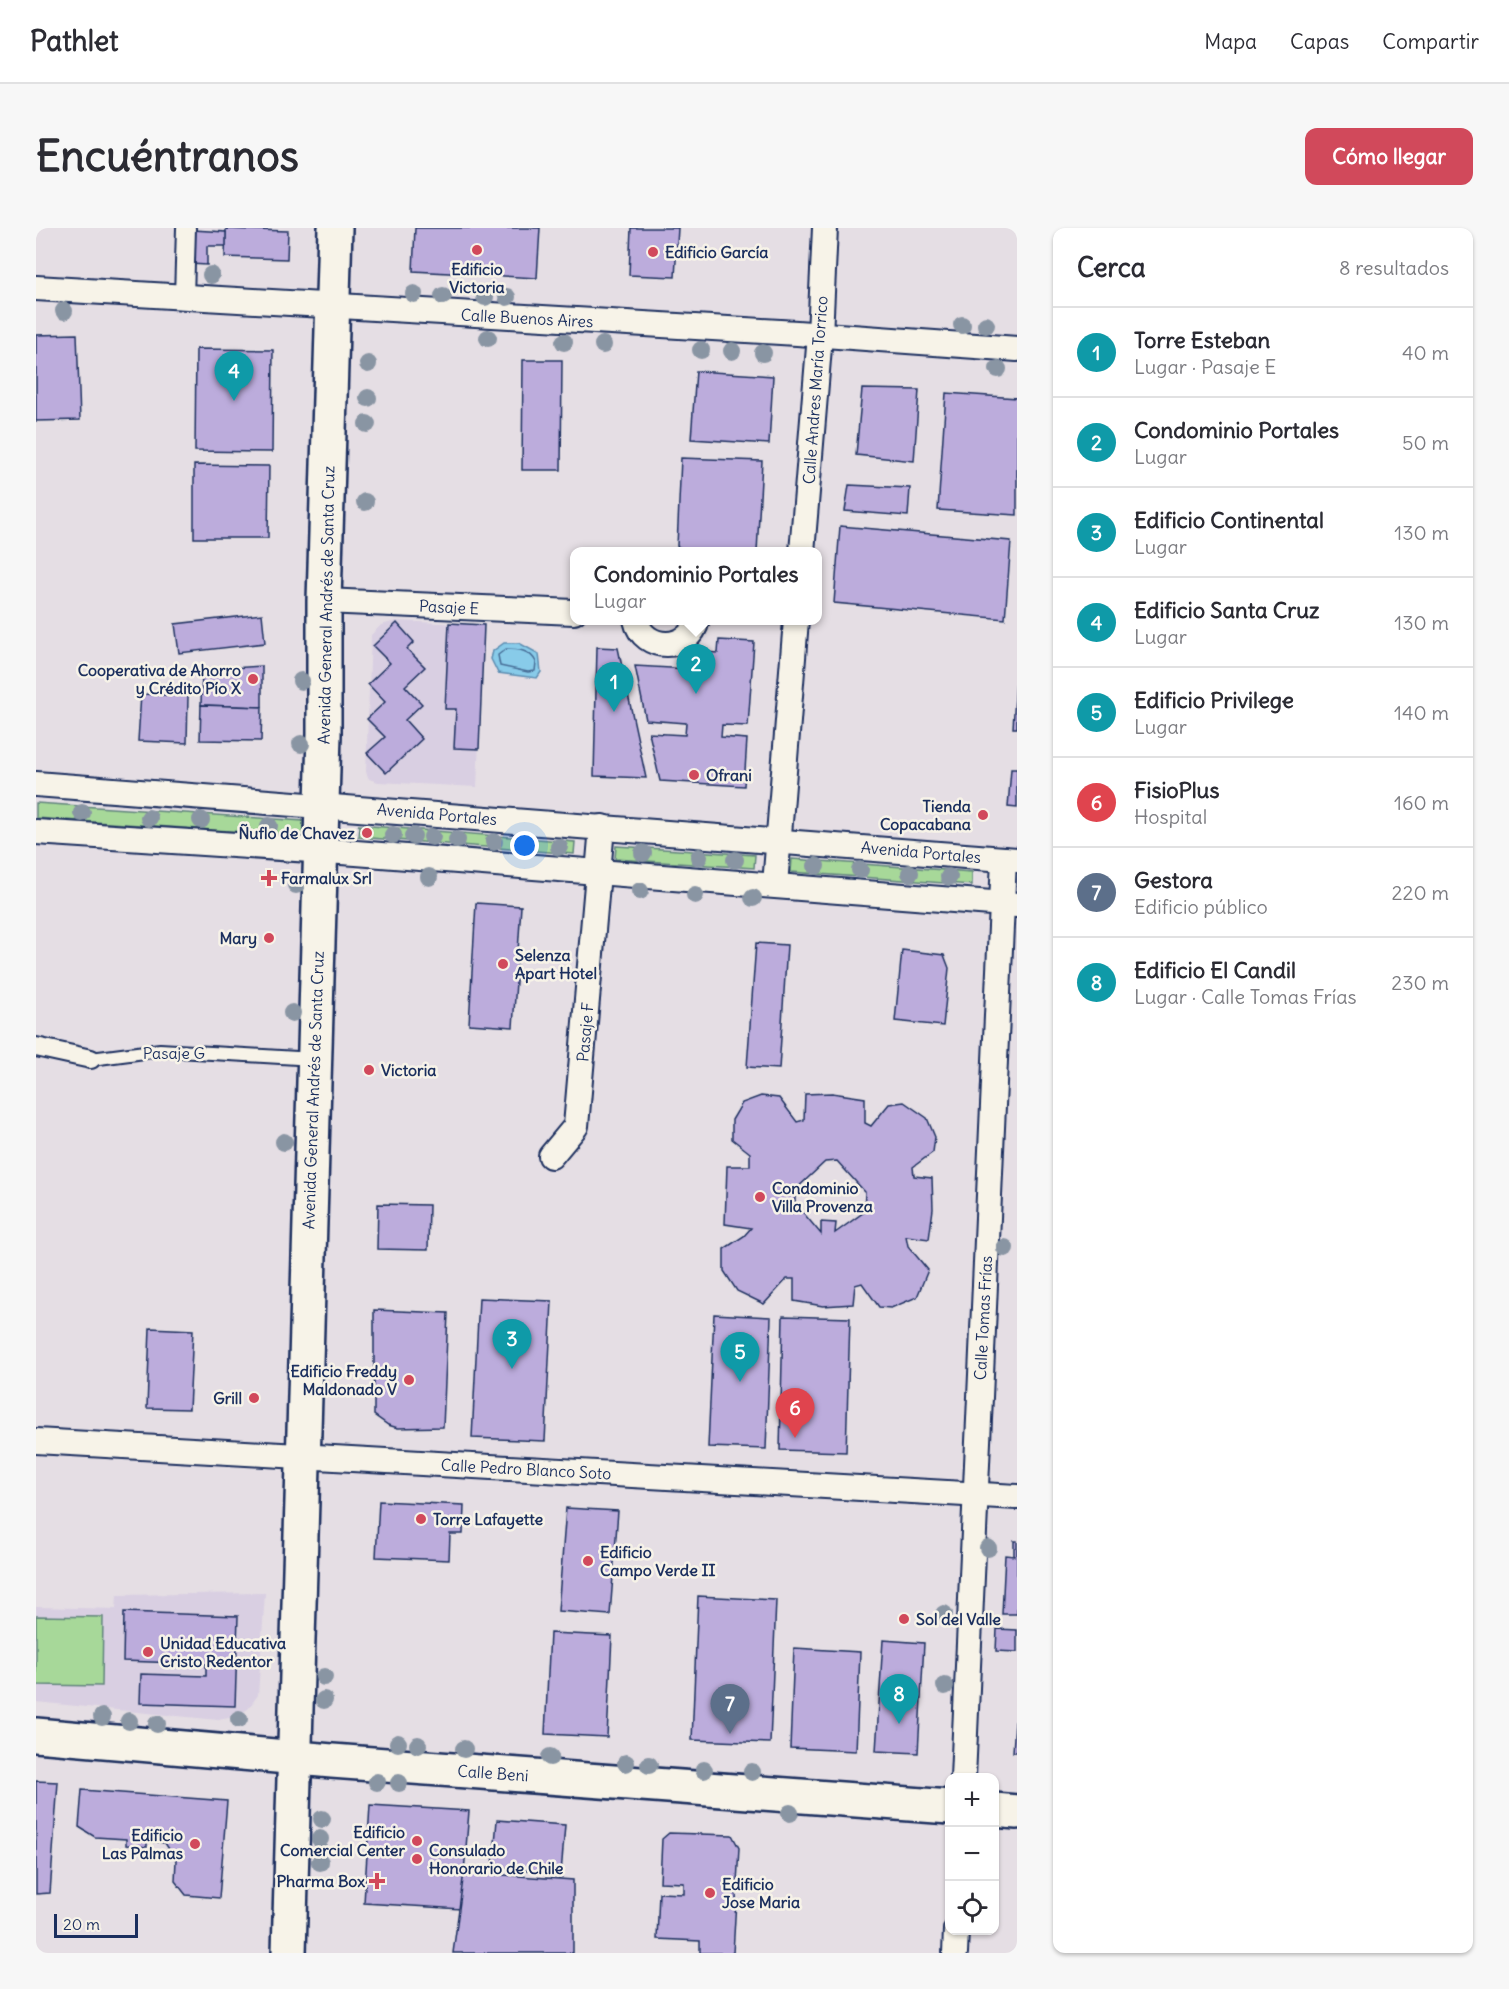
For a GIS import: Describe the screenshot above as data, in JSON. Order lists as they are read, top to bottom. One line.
{"streets":{"main road":["Avenida General Andrés de Santa Cruz","Calle Beni"],"street":["Calle Buenos Aires","Calle Andres María Torrico","Pasaje E","Avenida Portales","Pasaje F","Pasaje G","Calle Tomas Frías","Calle Pedro Blanco Soto"]},"crossings":[["Calle Buenos Aires","Calle Andres María Torrico"],["Calle Buenos Aires","Avenida General Andrés de Santa Cruz"],["Avenida General Andrés de Santa Cruz","Pasaje E"],["Avenida General Andrés de Santa Cruz","Avenida Portales"],["Avenida General Andrés de Santa Cruz","Pasaje G"],["Avenida General Andrés de Santa Cruz","Calle Pedro Blanco Soto"],["Avenida General Andrés de Santa Cruz","Calle Beni"],["Avenida Portales","Pasaje F"],["Avenida Portales","Calle Tomas Frías"],["Calle Tomas Frías","Calle Pedro Blanco Soto"]],"places":{"other":["Edificio Victoria","Edificio García","Cooperativa de Ahorro y Crédito Pío X","Ofrani","Tienda Copacabana","Ñuflo de Chavez","Mary","Selenza Apart Hotel","Victoria","Condominio Villa Provenza","Edificio Freddy Maldonado V","Grill","Torre Lafayette","Edificio Campo Verde II","Sol del Valle","Unidad Educativa Cristo Redentor","Edificio Comercial Center","Edificio Las Palmas","Consulado Honorario de Chile","Edificio Jose Maria"],"health":["Farmalux Srl","Pharma Box"]},"scale_bar":"20 m","page":{"header":"Pathlet","nav":["Mapa","Capas","Compartir"],"buttons":"Cómo llegar","title":"Encuéntranos","heading":["Cerca","8 resultados"],"list":[{"mark":"1","name":"Torre Esteban","note":"Lugar · Pasaje E","value":"40 m"},{"mark":"2","name":"Condominio Portales","note":"Lugar","value":"50 m"},{"mark":"3","name":"Edificio Continental","note":"Lugar","value":"130 m"},{"mark":"4","name":"Edificio Santa Cruz","note":"Lugar","value":"130 m"},{"mark":"5","name":"Edificio Privilege","note":"Lugar","value":"140 m"},{"mark":"6","name":"FisioPlus","note":"Hospital","value":"160 m"},{"mark":"7","name":"Gestora","note":"Edificio público","value":"220 m"},{"mark":"8","name":"Edificio El Candil","note":"Lugar · Calle Tomas Frías","value":"230 m"}],"pins":["4","2","1","3","5","6","8","7"],"popup":["Condominio Portales","Lugar"],"map_buttons":["+","−"],"scale":"20 m"}}
